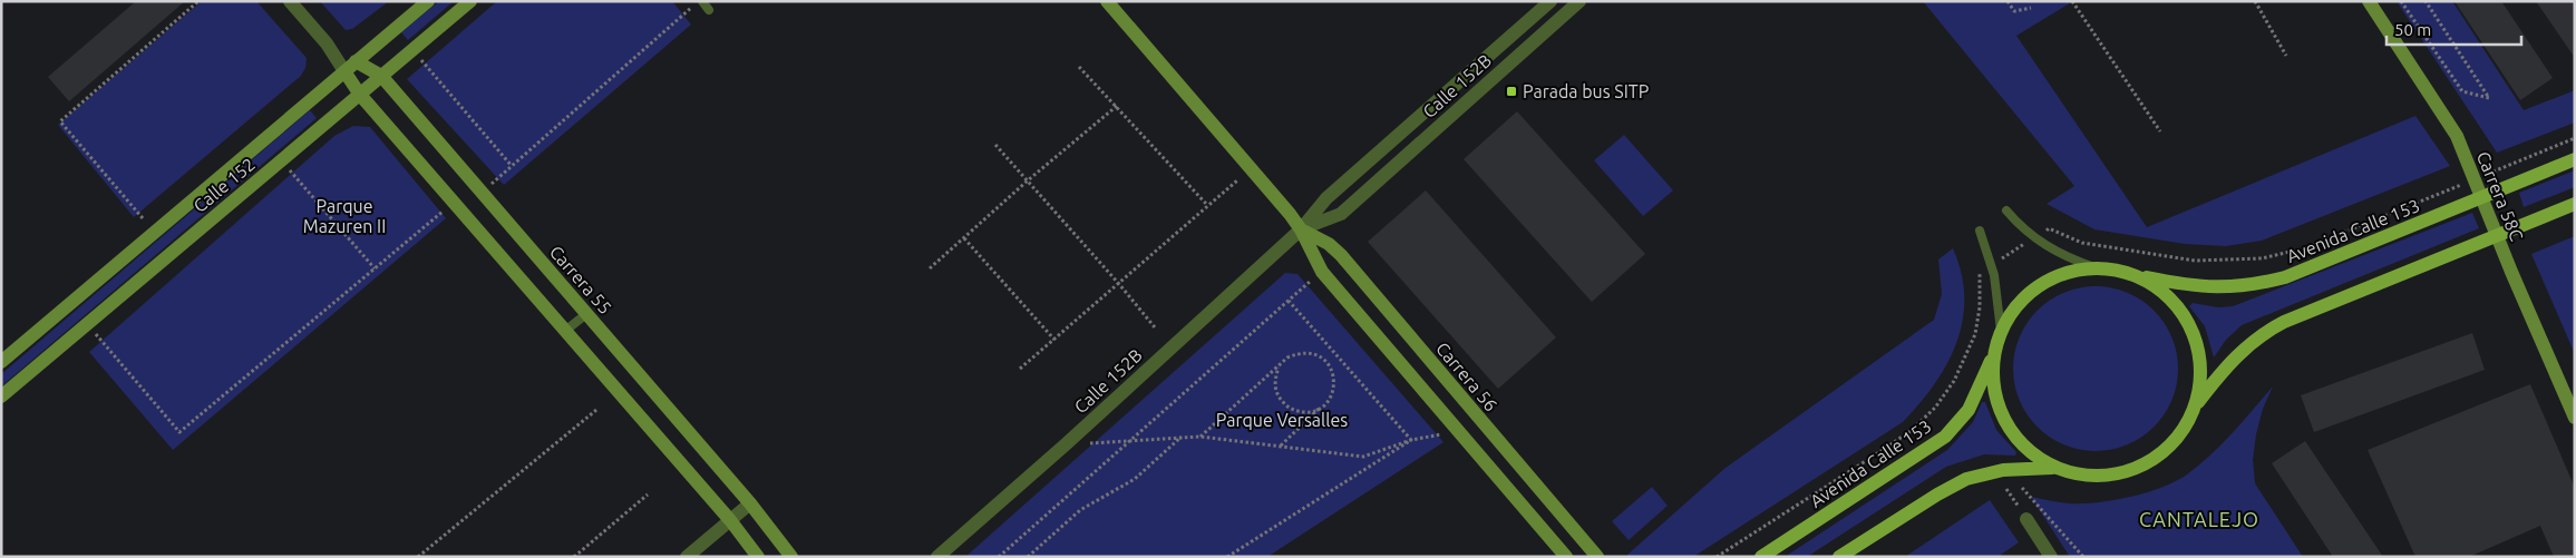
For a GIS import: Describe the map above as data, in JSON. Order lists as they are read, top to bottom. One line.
{"streets":{"main road":["Avenida Calle 153"],"street":["Calle 152B","Calle 152","Carrera 58C","Carrera 55","Carrera 56"]},"crossings":[["Calle 152B","Carrera 56"],["Calle 152","Carrera 55"],["Carrera 58C","Avenida Calle 153"]],"districts":["CANTALEJO"],"parks":["Parque Mazuren II","Parque Versalles"],"places":{"transit":["Parada bus SITP"]},"scale_bar":"50 m"}
